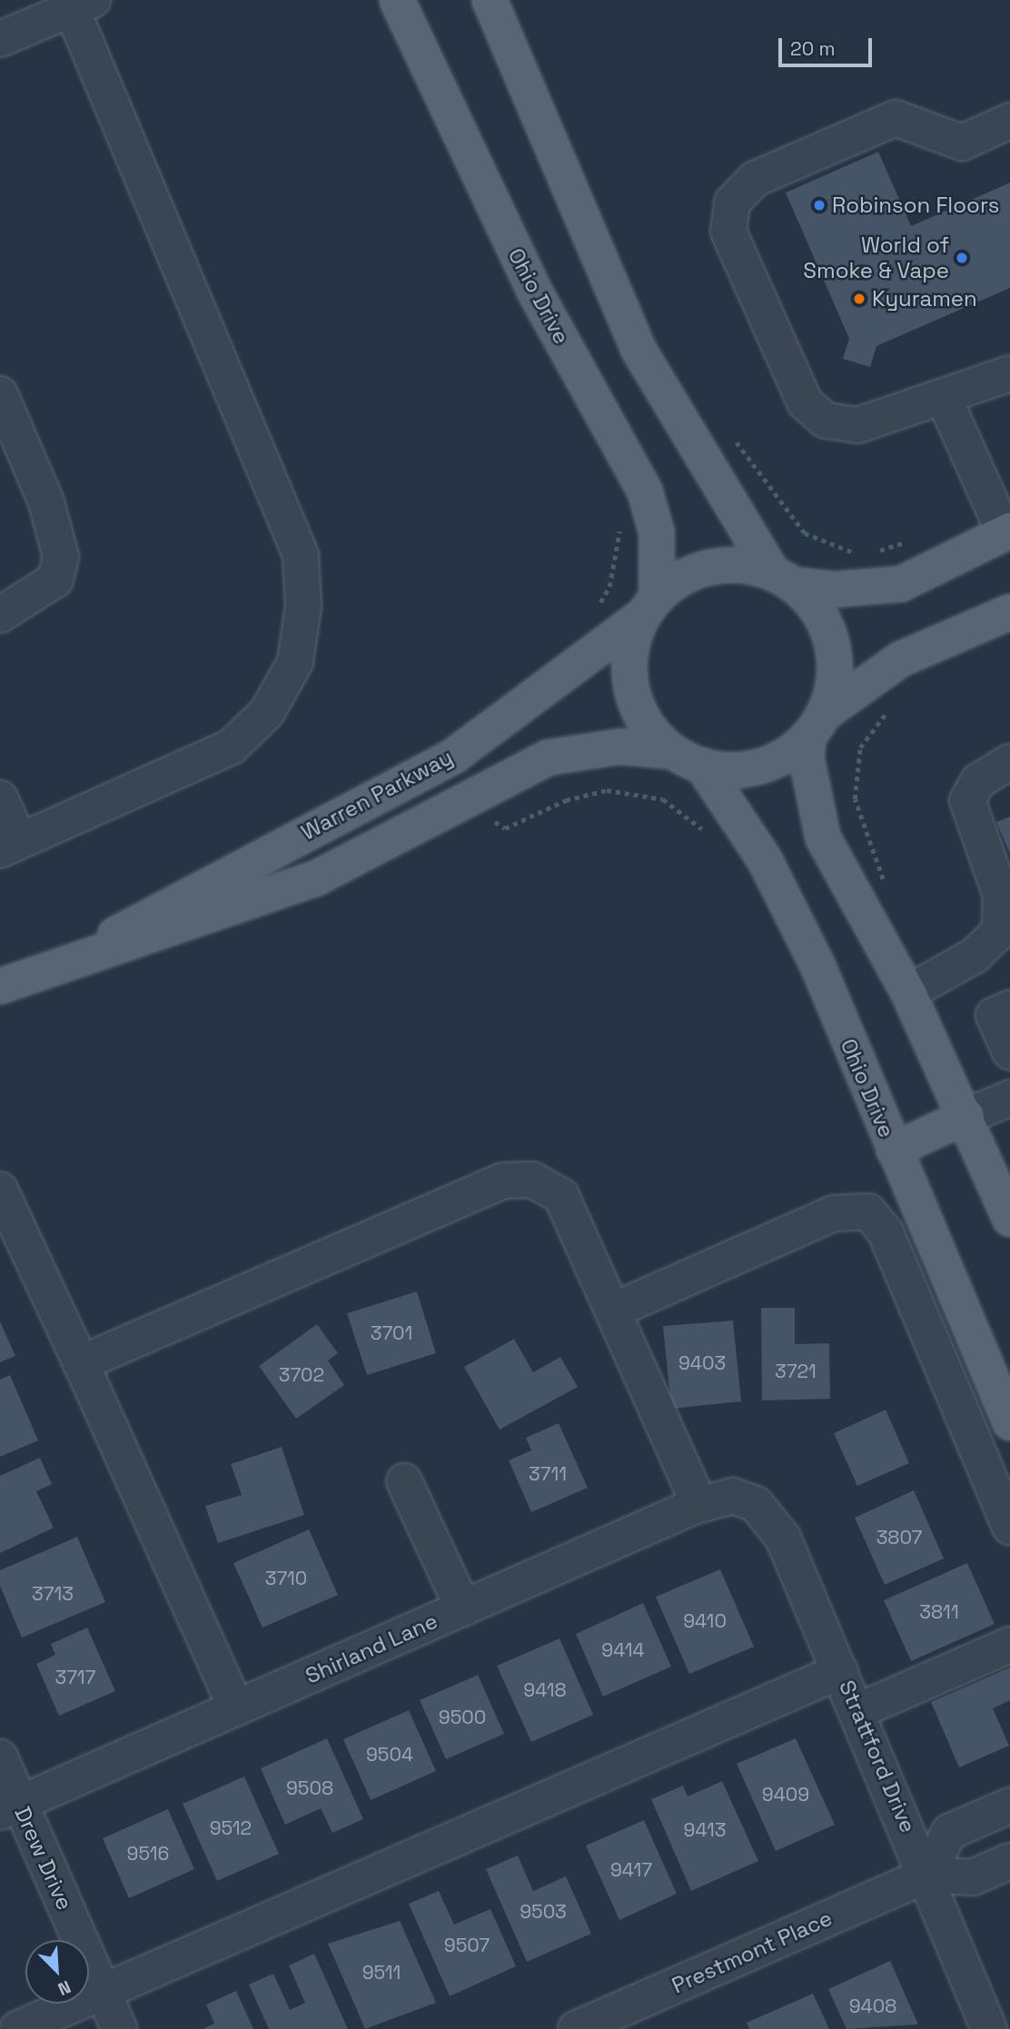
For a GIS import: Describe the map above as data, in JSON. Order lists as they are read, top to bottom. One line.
{"streets":{"main road":["Ohio Drive","Warren Parkway"],"street":["Shirland Lane","Strattford Drive","Drew Drive","Prestmont Place"]},"crossings":[["Ohio Drive","Warren Parkway"],["Shirland Lane","Strattford Drive"],["Shirland Lane","Drew Drive"],["Strattford Drive","Prestmont Place"]],"places":["Robinson Floors","World of Smoke & Vape","Kyuramen"],"house_numbers":["3701","9403","3721","3702","3711","3807","3710","3713","3811","9410","9414","3717","9418","9500","9504","9508","9409","9512","9413","9516","9417","9503","9507","9511","9408"],"scale_bar":"20 m","north":"bottom right"}
